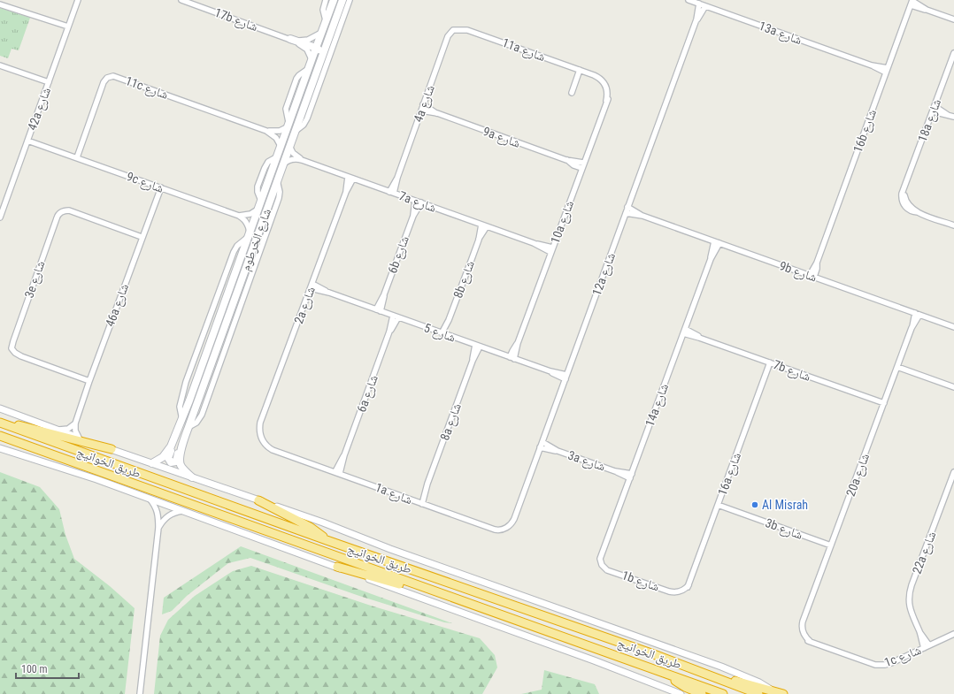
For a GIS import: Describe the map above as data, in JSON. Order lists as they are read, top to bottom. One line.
{"streets":{"highway":["طريق الخوانيج"],"main road":["شارع الخرطوم"],"street":["17b شارع","13a شارع","11a شارع","11c شارع","4a شارع","42a شارع","18a شارع","16b شارع","9a شارع","9c شارع","7a شارع","10a شارع","6b شارع","9b شارع","12a شارع","3e شارع","8b شارع","46a شارع","2a شارع","شارع 5","7b شارع","6a شارع","14a شارع","8a شارع","3a شارع","16a شارع","20a شارع","1a شارع","3b شارع","22a شارع","1b شارع","1c شارع"]},"crossings":[["17b شارع","شارع الخرطوم"],["13a شارع","16b شارع"],["13a شارع","12a شارع"],["11a شارع","4a شارع"],["11a شارع","10a شارع"],["11c شارع","9c شارع"],["11c شارع","شارع الخرطوم"],["4a شارع","9a شارع"],["4a شارع","7a شارع"],["42a شارع","9c شارع"],["16b شارع","9b شارع"],["9a شارع","10a شارع"],["9c شارع","46a شارع"],["7a شارع","10a شارع"],["7a شارع","شارع الخرطوم"],["7a شارع","6b شارع"],["7a شارع","8b شارع"],["7a شارع","2a شارع"],["10a شارع","شارع 5"],["6b شارع","شارع 5"],["9b شارع","12a شارع"],["9b شارع","14a شارع"],["9b شارع","20a شارع"],["12a شارع","شارع 5"],["12a شارع","3a شارع"],["12a شارع","1a شارع"],["3e شارع","46a شارع"],["8b شارع","شارع 5"],["2a شارع","شارع 5"],["2a شارع","1a شارع"],["شارع 5","6a شارع"],["شارع 5","8a شارع"],["7b شارع","14a شارع"],["7b شارع","16a شارع"],["7b شارع","20a شارع"],["6a شارع","1a شارع"],["14a شارع","3a شارع"],["14a شارع","1b شارع"],["8a شارع","1a شارع"],["16a شارع","3b شارع"],["16a شارع","1b شارع"],["20a شارع","3b شارع"],["20a شارع","1c شارع"],["22a شارع","1c شارع"]],"places":["Al Misrah"],"scale_bar":"100 m"}
